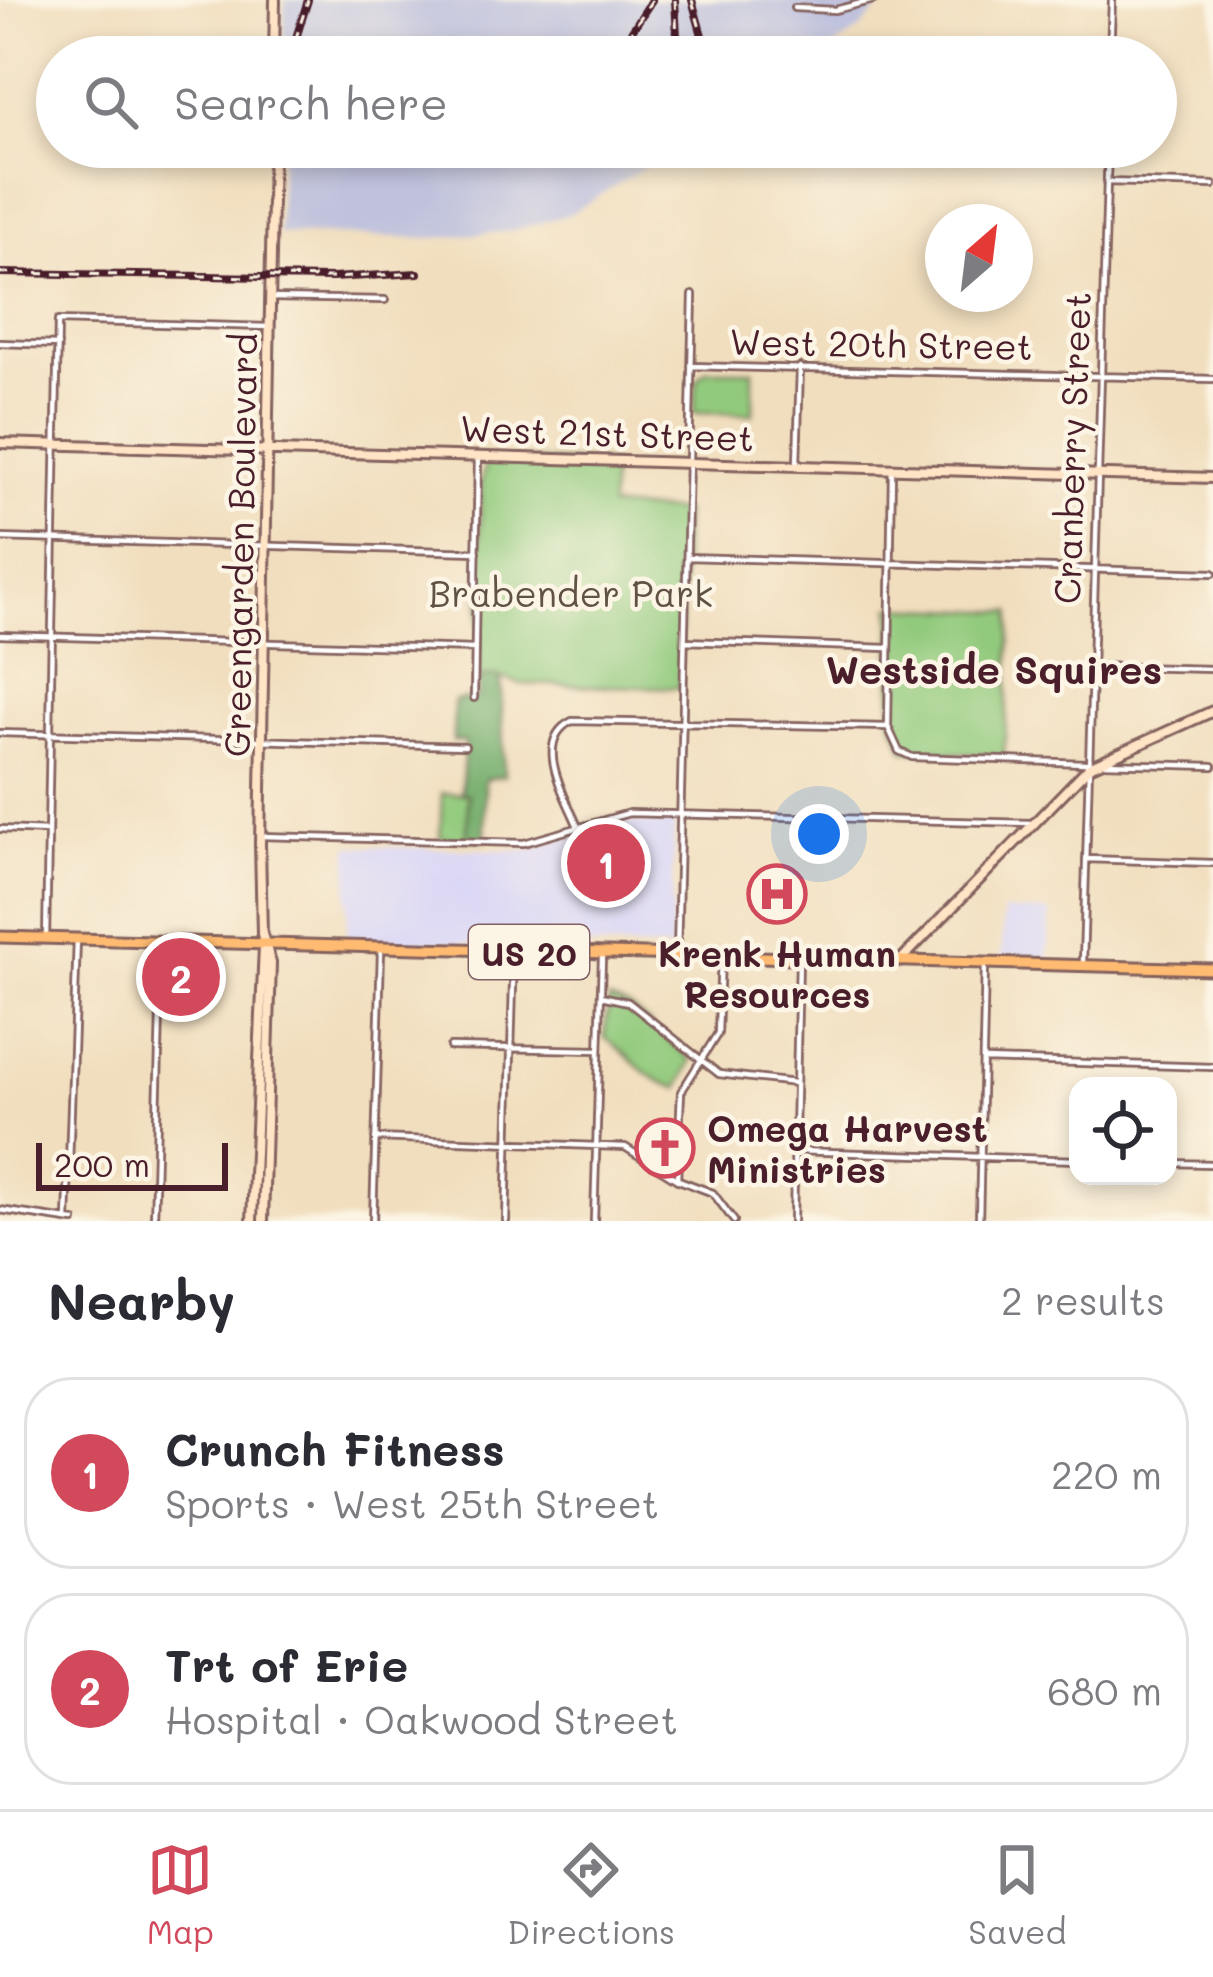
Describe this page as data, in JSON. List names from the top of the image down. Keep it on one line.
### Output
{"streets":{"main road":["US 20"],"street":["West 20th Street","West 21st Street","Cranberry Street","Greengarden Boulevard"]},"crossings":[["West 20th Street","Cranberry Street"],["West 21st Street","Cranberry Street"],["West 21st Street","Greengarden Boulevard"],["Cranberry Street","US 20"],["Greengarden Boulevard","US 20"]],"districts":["Westside Squires"],"parks":["Brabender Park"],"places":{"hospital":["Krenk Human Resources"],"church":["Omega Harvest Ministries"]},"scale_bar":"200 m","north":"top right","page":{"search":"Search here","pins":["1","2"],"scale":"200 m","heading":["Nearby","2 results"],"list":[{"mark":"1","name":"Crunch Fitness","note":"Sports · West 25th Street","value":"220 m"},{"mark":"2","name":"Trt of Erie","note":"Hospital · Oakwood Street","value":"680 m"}],"nav":["Map","Directions","Saved"]}}
